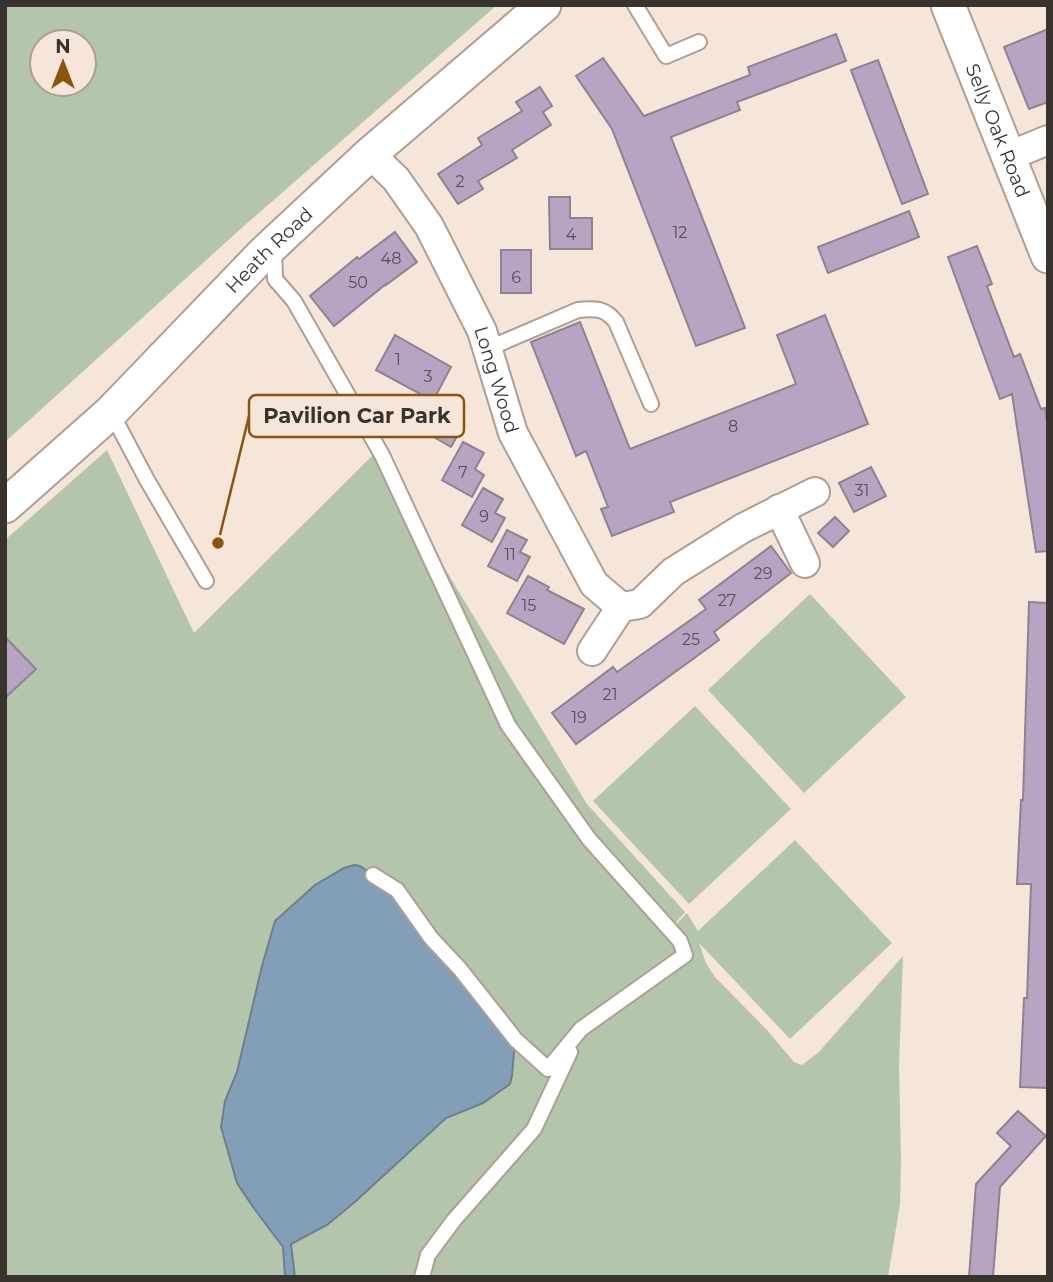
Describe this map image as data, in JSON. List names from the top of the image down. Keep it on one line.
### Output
{"streets":{"street":["Selly Oak Road","Heath Road","Long Wood"]},"crossings":[["Heath Road","Long Wood"]],"places":["Pavilion Car Park"],"house_numbers":["2","12","4","48","6","50","1","3","8","7","31","9","11","29","27","15","25","21","19"],"north":"top"}
